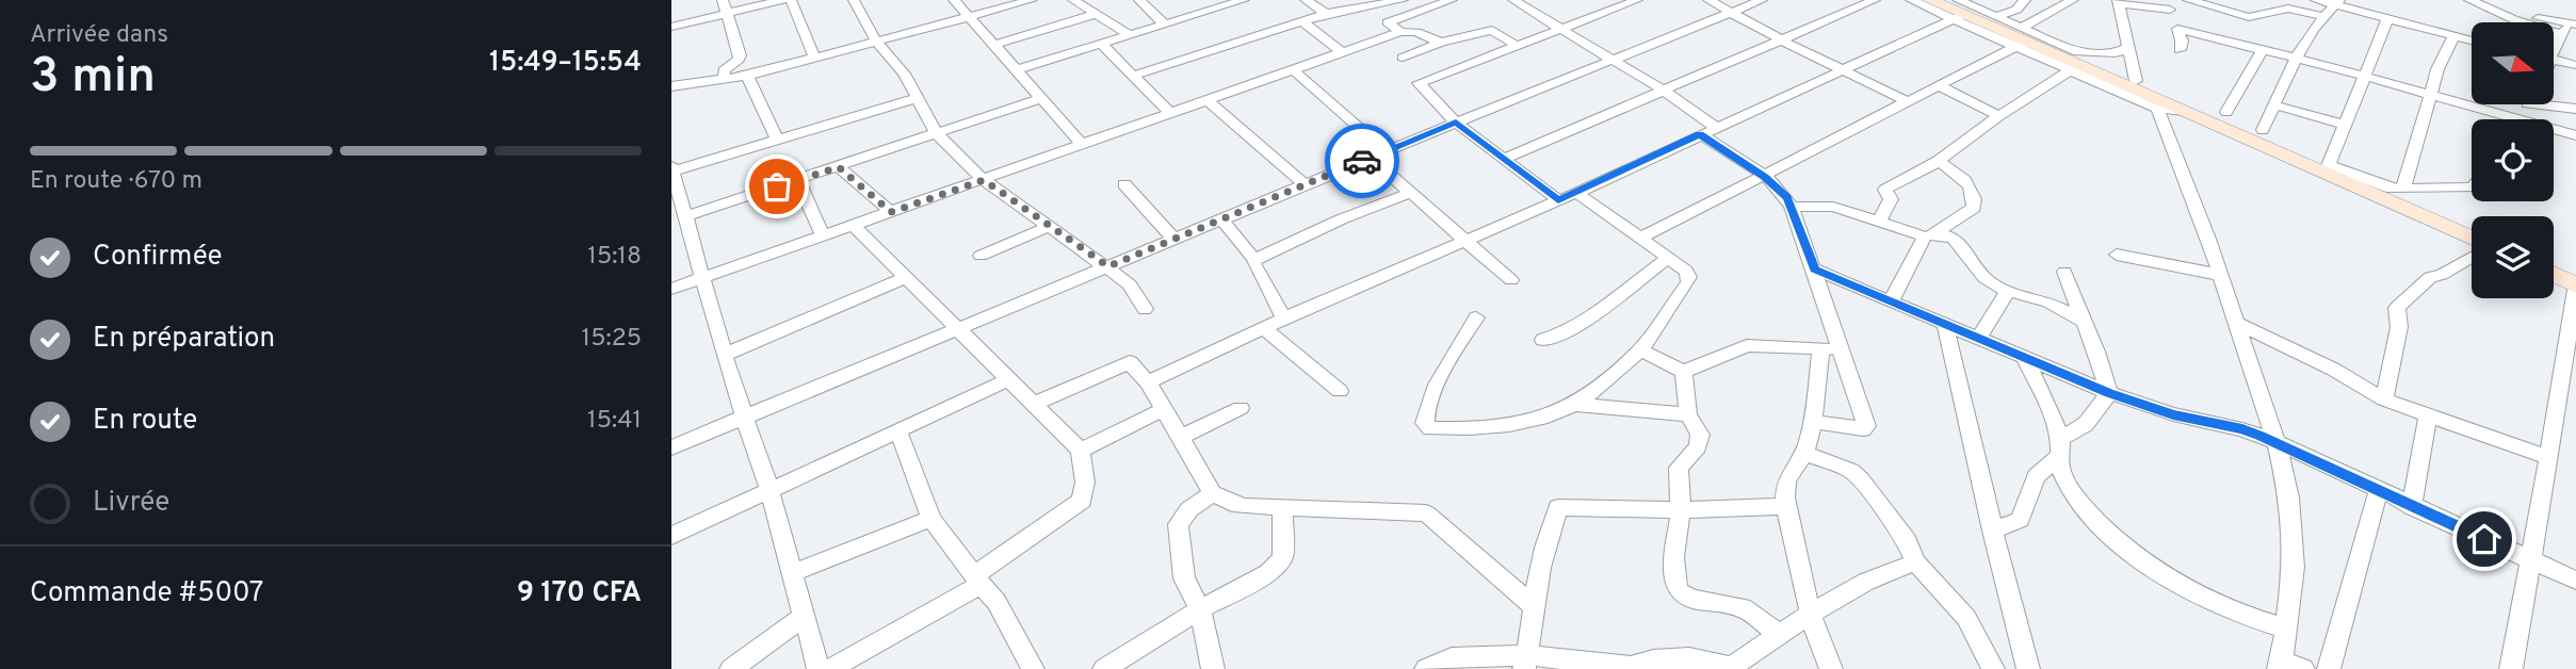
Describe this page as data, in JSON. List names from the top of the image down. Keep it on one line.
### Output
{"north":"right","page":{"heading":["3 min","Arrivée dans","15:49–15:54"],"panel":["Commande #5007","9 170 CFA"],"bar":"En route · 670 m","list":[["Confirmée","15:18"],["En préparation","15:25"],["En route","15:41"],"Livrée"]}}
